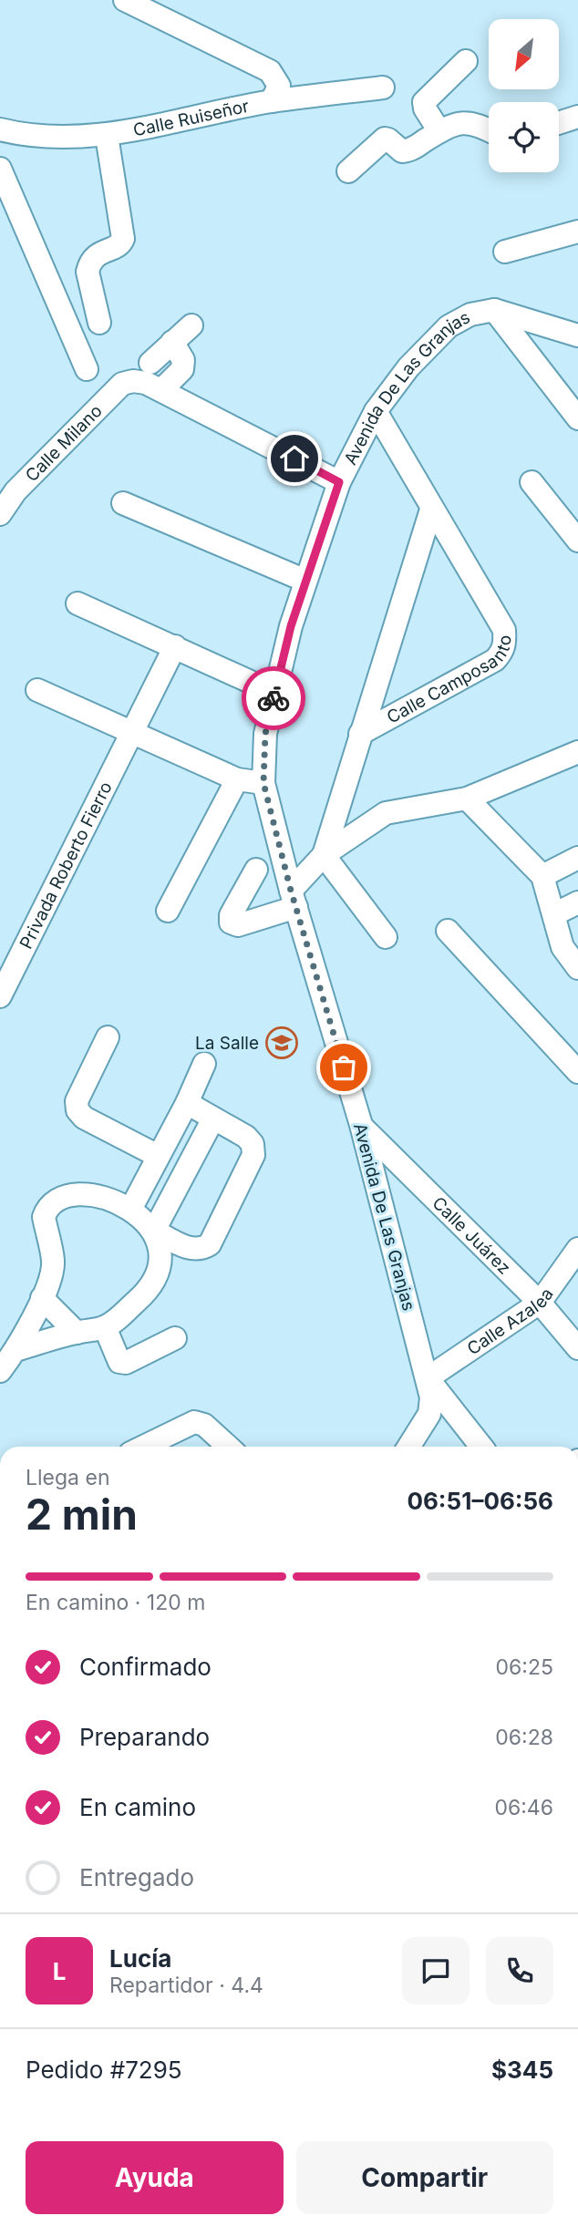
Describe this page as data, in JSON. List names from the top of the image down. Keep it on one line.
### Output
{"streets":{"street":["Calle Ruiseñor","Avenida De Las Granjas","Calle Milano","Calle Camposanto","Privada Roberto Fierro","Calle Juárez","Calle Azalea"]},"crossings":[["Avenida De Las Granjas","Calle Camposanto"],["Avenida De Las Granjas","Calle Juárez"],["Avenida De Las Granjas","Calle Azalea"],["Calle Juárez","Calle Azalea"]],"places":{"school or university":["La Salle"]},"north":"bottom left","page":{"heading":["2 min","Llega en","06:51–06:56"],"panel":["Lucía","Repartidor · 4.4","Pedido #7295","$345"],"bar":"En camino · 120 m","list":[["Confirmado","06:25"],["Preparando","06:28"],["En camino","06:46"],"Entregado"],"round":"L","buttons":["Ayuda","Compartir"]}}
